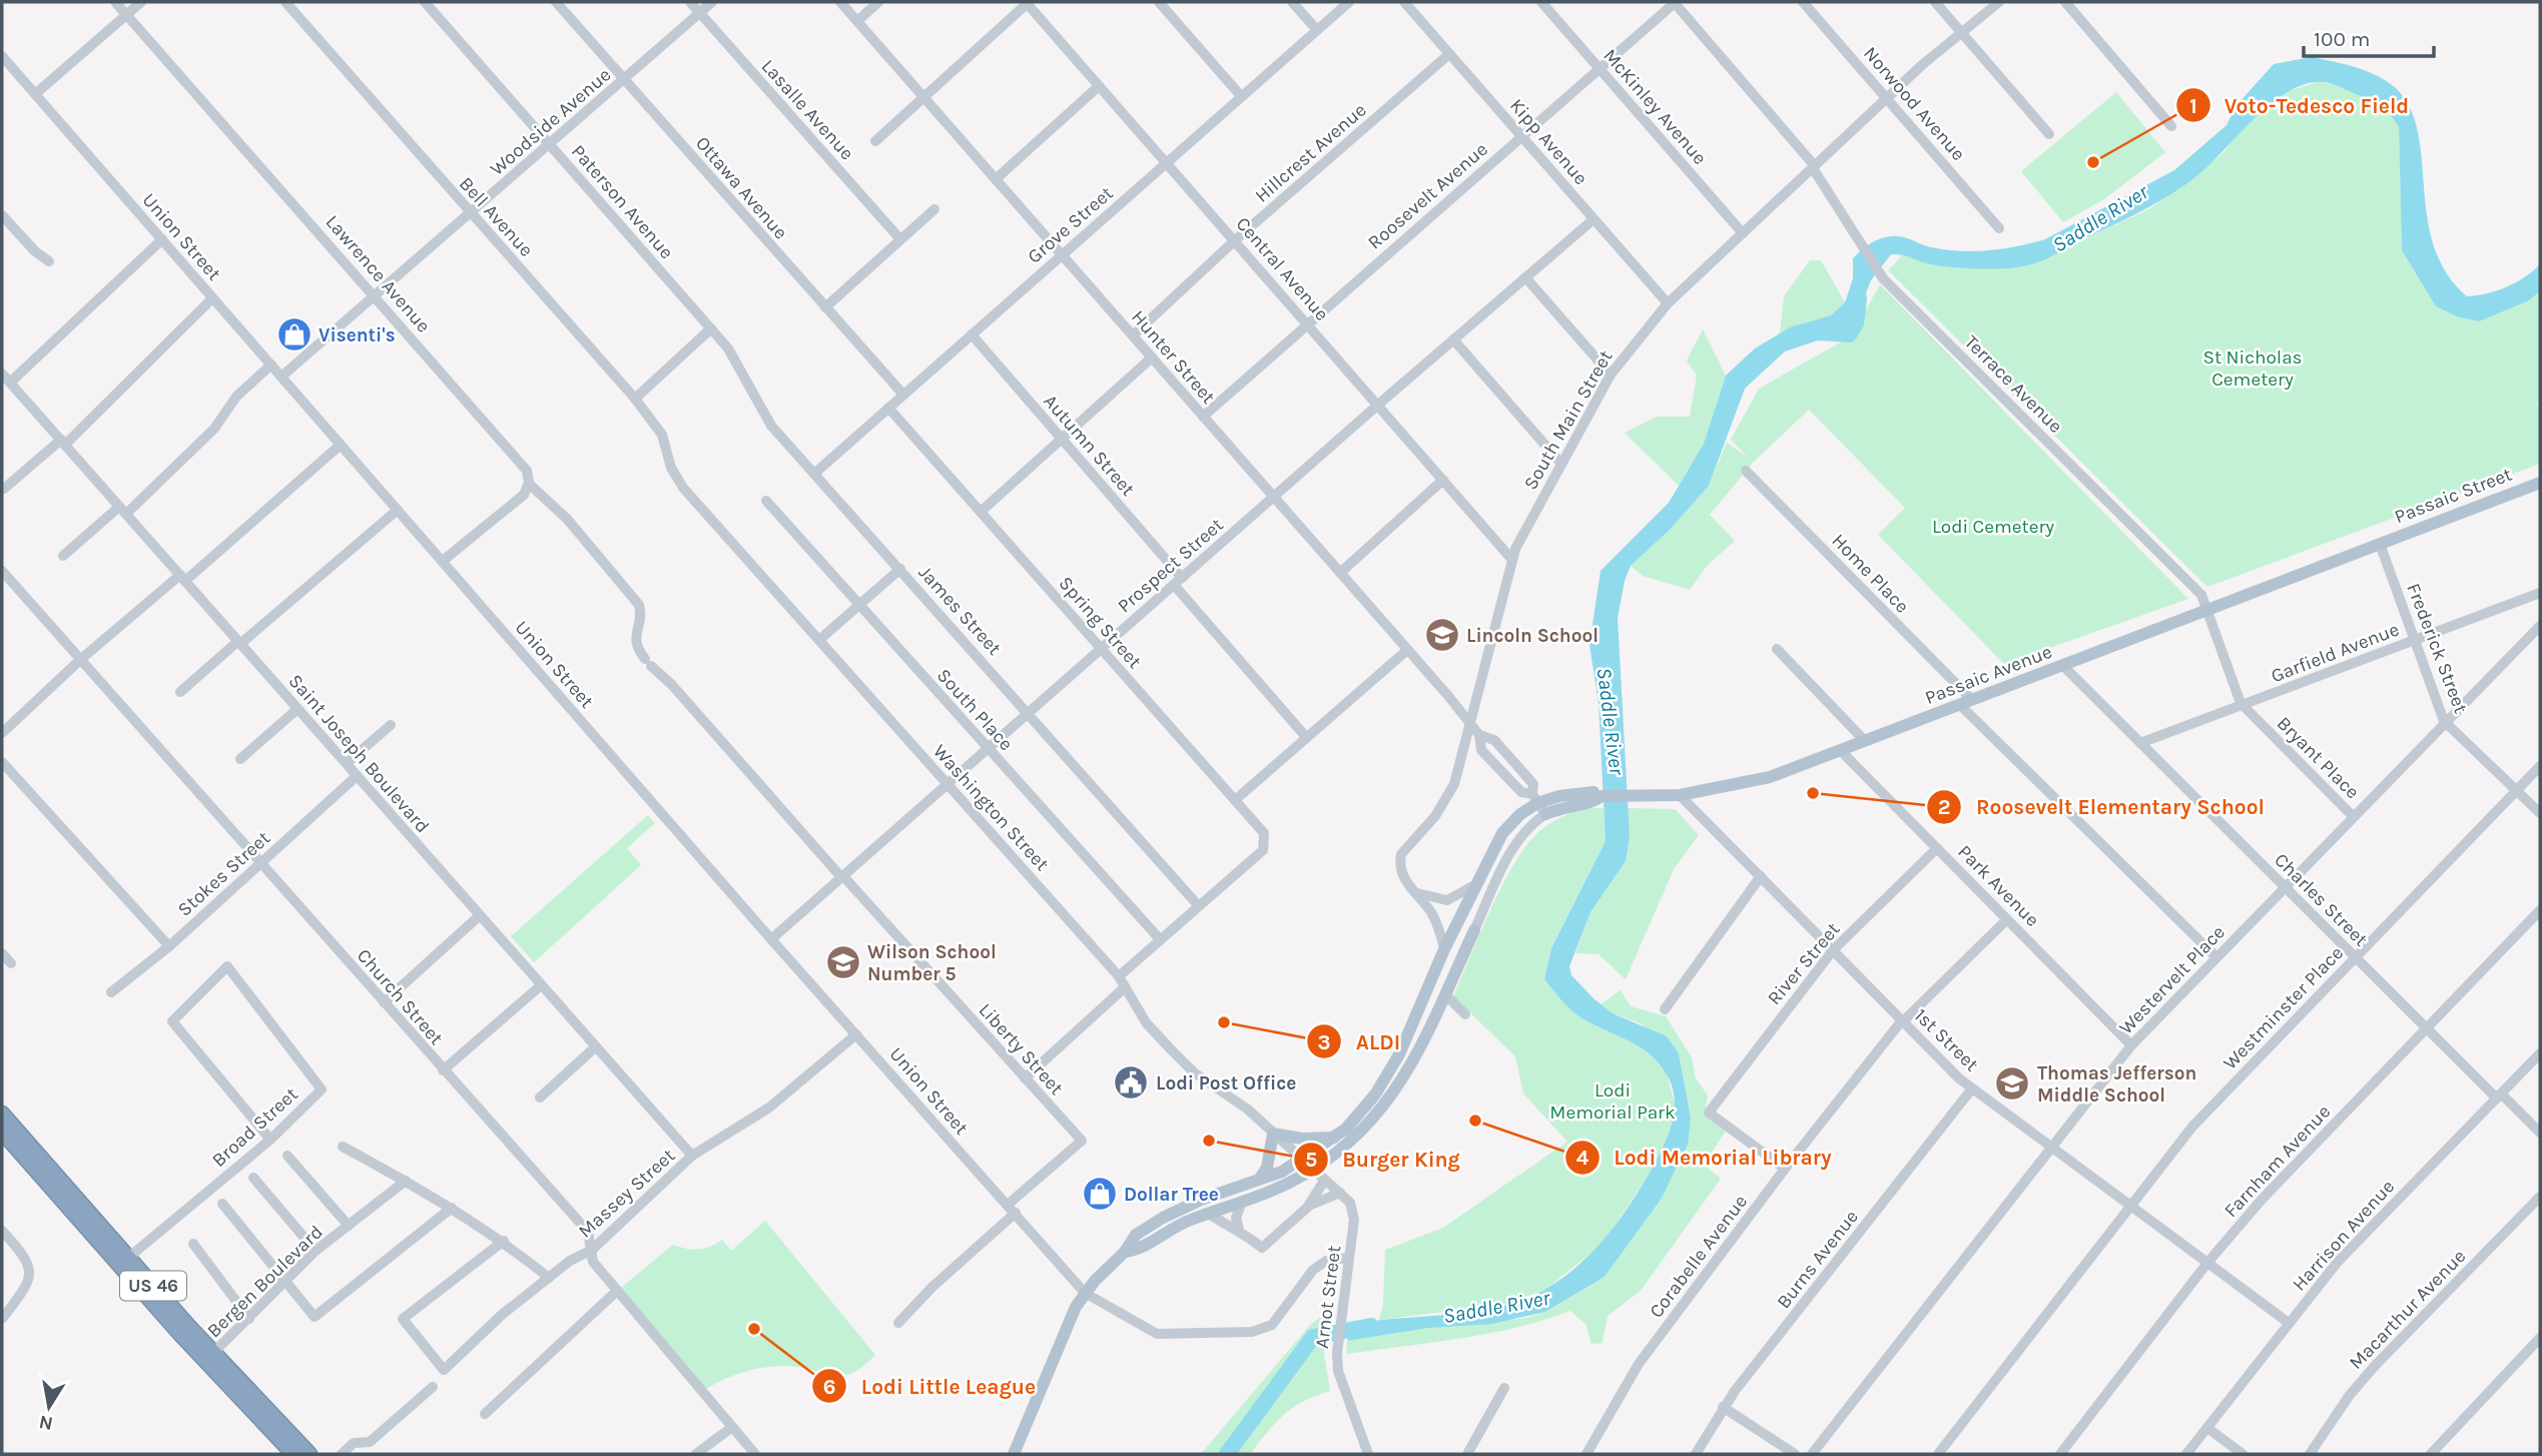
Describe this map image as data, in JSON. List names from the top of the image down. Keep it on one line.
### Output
{"streets":{"highway":["US 46"],"main road":["Passaic Street","Passaic Avenue"],"street":["Norwood Avenue","McKinley Avenue","Lasalle Avenue","Woodside Avenue","Kipp Avenue","Hillcrest Avenue","Ottawa Avenue","Roosevelt Avenue","Paterson Avenue","Bell Avenue","Grove Street","Union Street","Central Avenue","Lawrence Avenue","Hunter Street","Terrace Avenue","South Main Street","Autumn Street","Prospect Street","Home Place","James Street","Spring Street","Frederick Street","Garfield Avenue","South Place","Saint Joseph Boulevard","Bryant Place","Washington Street","Stokes Street","Park Avenue","Charles Street","River Street","Westervelt Place","Church Street","Westminster Place","1st Street","Liberty Street","Broad Street","Farnham Avenue","Massey Street","Harrison Avenue","Corabelle Avenue","Burns Avenue","Bergen Boulevard","Arnot Street","Macarthur Avenue"]},"crossings":[["Norwood Avenue","South Main Street"],["McKinley Avenue","Roosevelt Avenue"],["McKinley Avenue","South Main Street"],["Lasalle Avenue","Woodside Avenue"],["Woodside Avenue","Ottawa Avenue"],["Woodside Avenue","Paterson Avenue"],["Woodside Avenue","Bell Avenue"],["Woodside Avenue","Union Street"],["Woodside Avenue","Lawrence Avenue"],["Kipp Avenue","Hillcrest Avenue"],["Kipp Avenue","Roosevelt Avenue"],["Kipp Avenue","South Main Street"],["Kipp Avenue","Prospect Street"],["Hillcrest Avenue","Central Avenue"],["Hillcrest Avenue","Hunter Street"],["Ottawa Avenue","Grove Street"],["Roosevelt Avenue","Central Avenue"],["Roosevelt Avenue","Hunter Street"],["Roosevelt Avenue","Terrace Avenue"],["Paterson Avenue","James Street"],["Bell Avenue","Washington Street"],["Grove Street","Central Avenue"],["Grove Street","Hunter Street"],["Grove Street","Autumn Street"],["Grove Street","James Street"],["Grove Street","Spring Street"],["Union Street","Prospect Street"],["Union Street","Liberty Street"],["Union Street","Massey Street"],["Union Street","Arnot Street"],["Central Avenue","South Main Street"],["Central Avenue","Prospect Street"],["Lawrence Avenue","Liberty Street"],["Hunter Street","South Main Street"],["Hunter Street","Prospect Street"],["Terrace Avenue","South Main Street"],["Terrace Avenue","Passaic Avenue"],["Terrace Avenue","Bryant Place"],["Autumn Street","Prospect Street"],["Passaic Street","Frederick Street"],["Passaic Street","Passaic Avenue"],["Prospect Street","James Street"],["Prospect Street","Spring Street"],["Prospect Street","South Place"],["Prospect Street","Washington Street"],["Prospect Street","Liberty Street"],["Home Place","Passaic Avenue"],["Home Place","Westervelt Place"],["James Street","Spring Street"],["Frederick Street","Garfield Avenue"],["Frederick Street","Passaic Avenue"],["Frederick Street","Westervelt Place"],["Frederick Street","Westminster Place"],["Garfield Avenue","Bryant Place"],["Garfield Avenue","Charles Street"],["Passaic Avenue","Bryant Place"],["Passaic Avenue","Park Avenue"],["Passaic Avenue","Charles Street"],["Passaic Avenue","1st Street"],["Saint Joseph Boulevard","Stokes Street"],["Saint Joseph Boulevard","Massey Street"],["Bryant Place","Westervelt Place"],["Washington Street","Arnot Street"],["Stokes Street","Church Street"],["Park Avenue","River Street"],["Park Avenue","Westervelt Place"],["Park Avenue","Corabelle Avenue"],["Charles Street","Westervelt Place"],["Charles Street","Westminster Place"],["Charles Street","Farnham Avenue"],["Charles Street","Harrison Avenue"],["River Street","1st Street"],["River Street","Corabelle Avenue"],["Westervelt Place","1st Street"],["Church Street","Massey Street"],["Westminster Place","1st Street"],["1st Street","Farnham Avenue"],["1st Street","Harrison Avenue"],["1st Street","Corabelle Avenue"],["1st Street","Burns Avenue"],["Broad Street","US 46"],["Bergen Boulevard","US 46"]],"water":["Saddle River"],"parks":["St Nicholas Cemetery","Lodi Cemetery","Lodi Memorial Park"],"places":{"other":["Voto-Tedesco Field","Roosevelt Elementary School","ALDI","Lodi Memorial Library","Burger King","Lodi Little League"],"shop":["Visenti's","Dollar Tree"],"school or university":["Lincoln School","Wilson School Number 5","Thomas Jefferson Middle School"],"public building":["Lodi Post Office"]},"scale_bar":"100 m","north":"bottom"}
